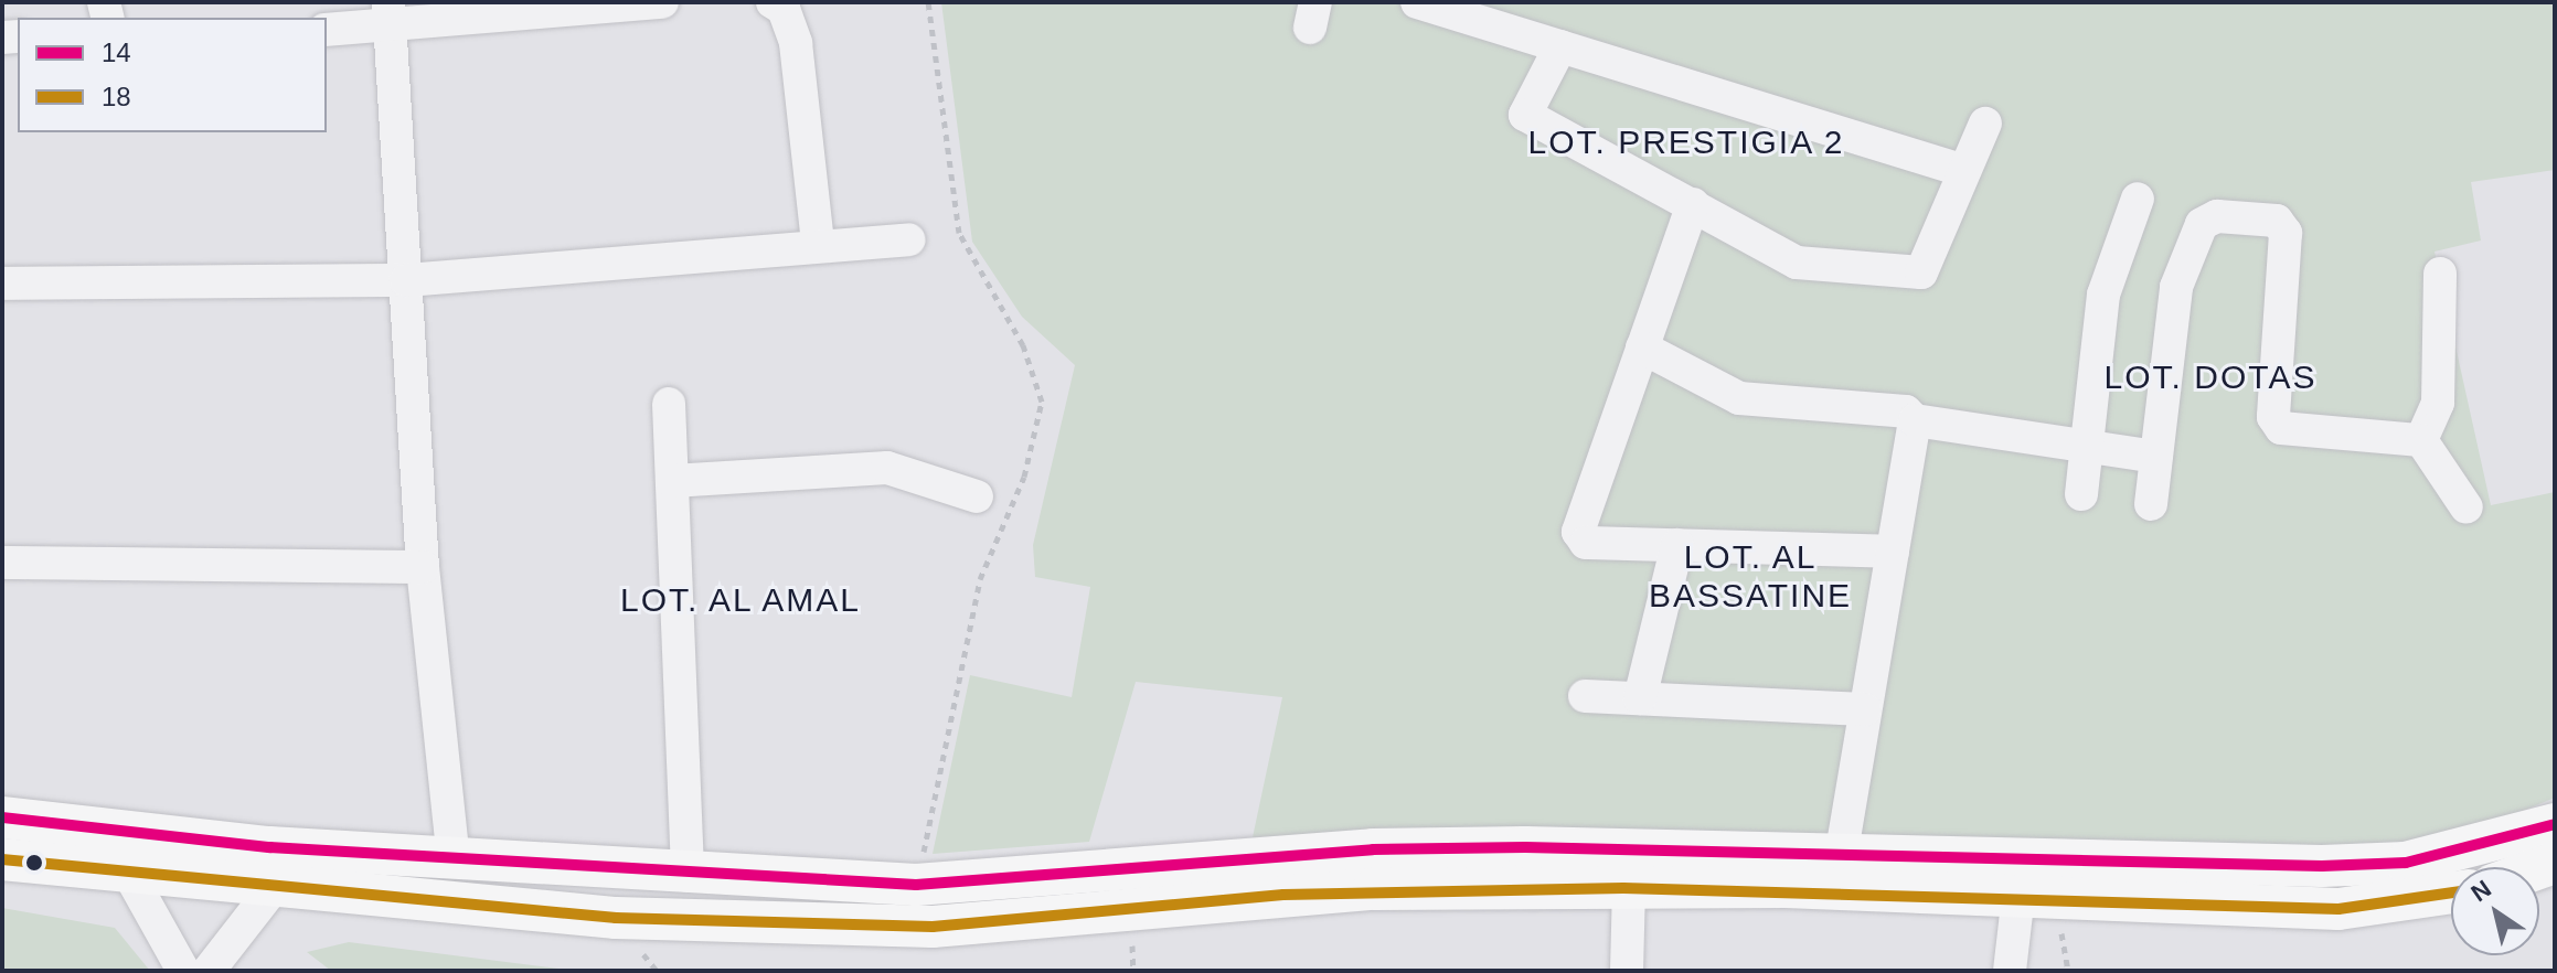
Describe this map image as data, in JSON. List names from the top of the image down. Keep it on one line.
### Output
{"districts":["LOT. PRESTIGIA 2","LOT. DOTAS","LOT. AL BASSATINE","LOT. AL AMAL"],"lines":["transit line 14","transit line 18"],"legend":["14","18"],"north":"top left"}
